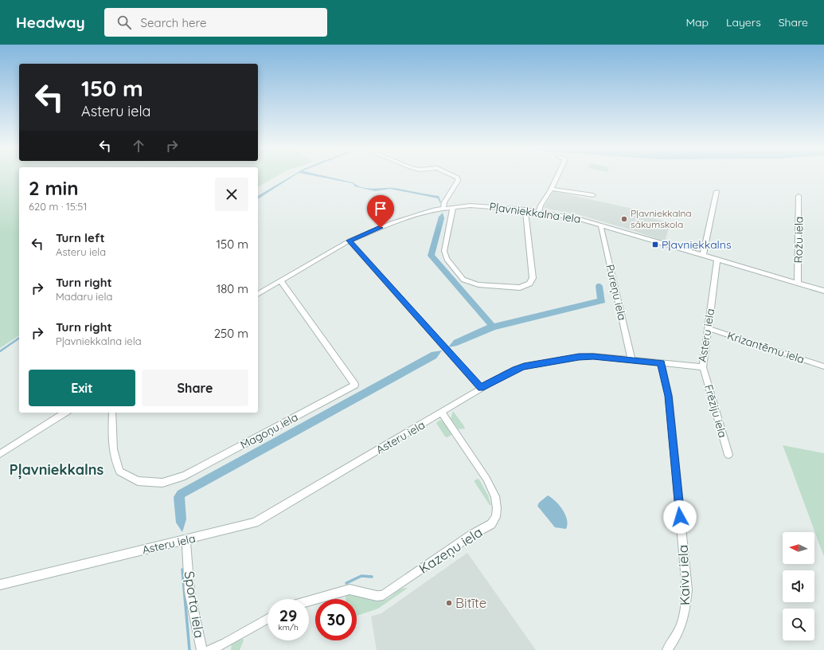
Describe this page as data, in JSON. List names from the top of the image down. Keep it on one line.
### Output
{"streets":{"street":["Pļavniekkalna iela","Rožu iela","Pureņu iela","Asteru iela","Krizantēmu iela","Frēziju iela","Magoņu iela","Kazeņu iela","Kaivu iela","Sporta iela"]},"crossings":[["Pļavniekkalna iela","Rožu iela"],["Pļavniekkalna iela","Pureņu iela"],["Pļavniekkalna iela","Asteru iela"],["Pļavniekkalna iela","Magoņu iela"],["Pureņu iela","Asteru iela"],["Asteru iela","Krizantēmu iela"],["Asteru iela","Frēziju iela"],["Asteru iela","Kazeņu iela"],["Asteru iela","Kaivu iela"],["Asteru iela","Sporta iela"]],"districts":["Pļavniekkalns"],"places":{"other":["Pļavniekkalna sākumskola","Bitīte"],"transit":["Pļavniekkalns"]},"north":"left","page":{"header":"Headway","search":"Search here","nav":["Map","Layers","Share"],"turn":["150 m","Asteru iela"],"heading":["2 min","620 m · 15:51"],"list":[{"name":"Turn left","note":"Asteru iela","value":"150 m"},{"name":"Turn right","note":"Madaru iela","value":"180 m"},{"name":"Turn right","note":"Pļavniekkalna iela","value":"250 m"}],"buttons":["Exit","Share"],"speed":"29 km/h","limit":"30"}}
